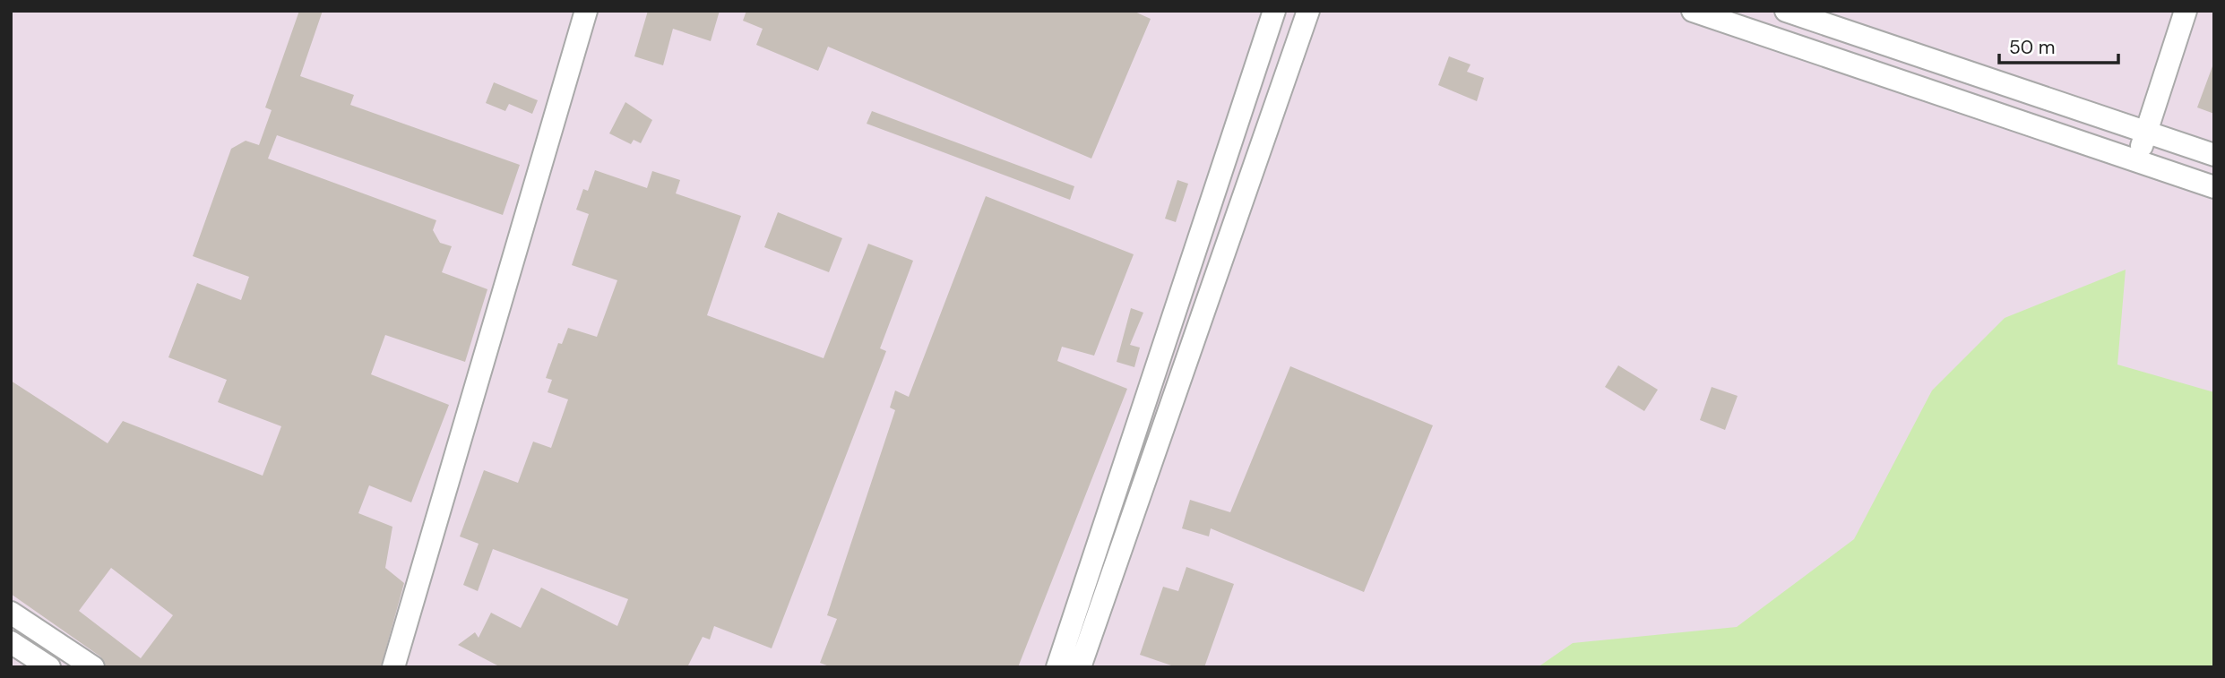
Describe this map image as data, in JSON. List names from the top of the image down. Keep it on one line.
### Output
{"scale_bar":"50 m"}
